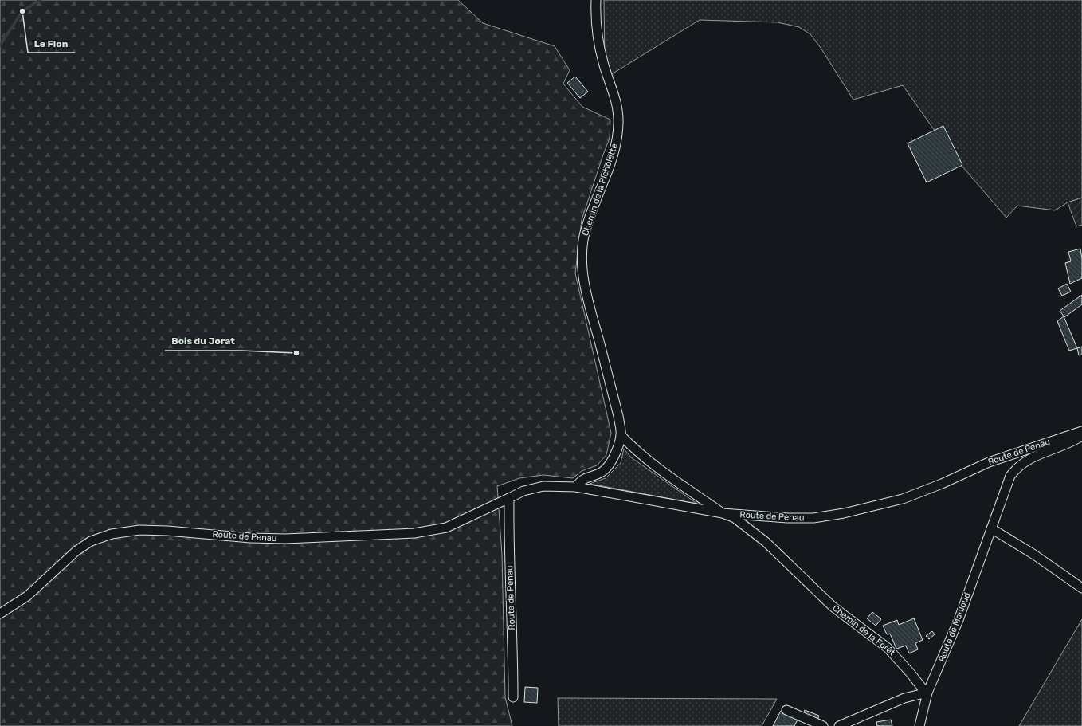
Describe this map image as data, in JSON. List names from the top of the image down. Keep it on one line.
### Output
{"streets":{"street":["Chemin de la Picholette","Route de Penau","Route de Manloud","Chemin de la Forêt"]},"crossings":[["Route de Penau","Chemin de la Forêt"],["Route de Manloud","Chemin de la Forêt"]],"places":["Le Flon","Bois du Jorat"]}
